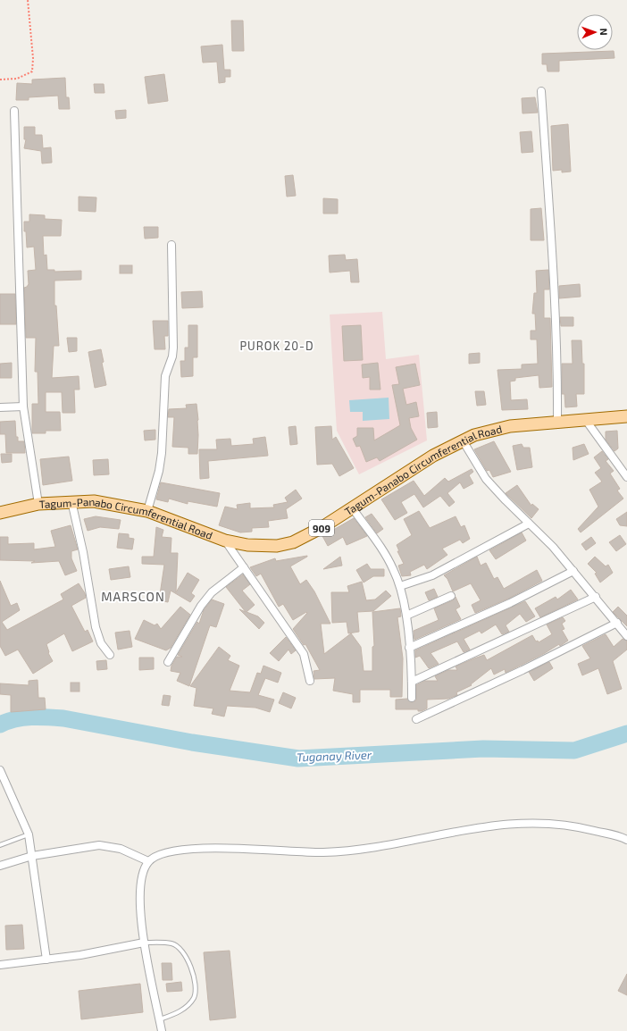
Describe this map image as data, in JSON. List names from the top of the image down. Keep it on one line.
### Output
{"streets":{"main road":["Tagum-Panabo Circumferential Road","909"]},"districts":["PUROK 20-D","MARSCON"],"water":["Tuganay River"],"north":"right"}
